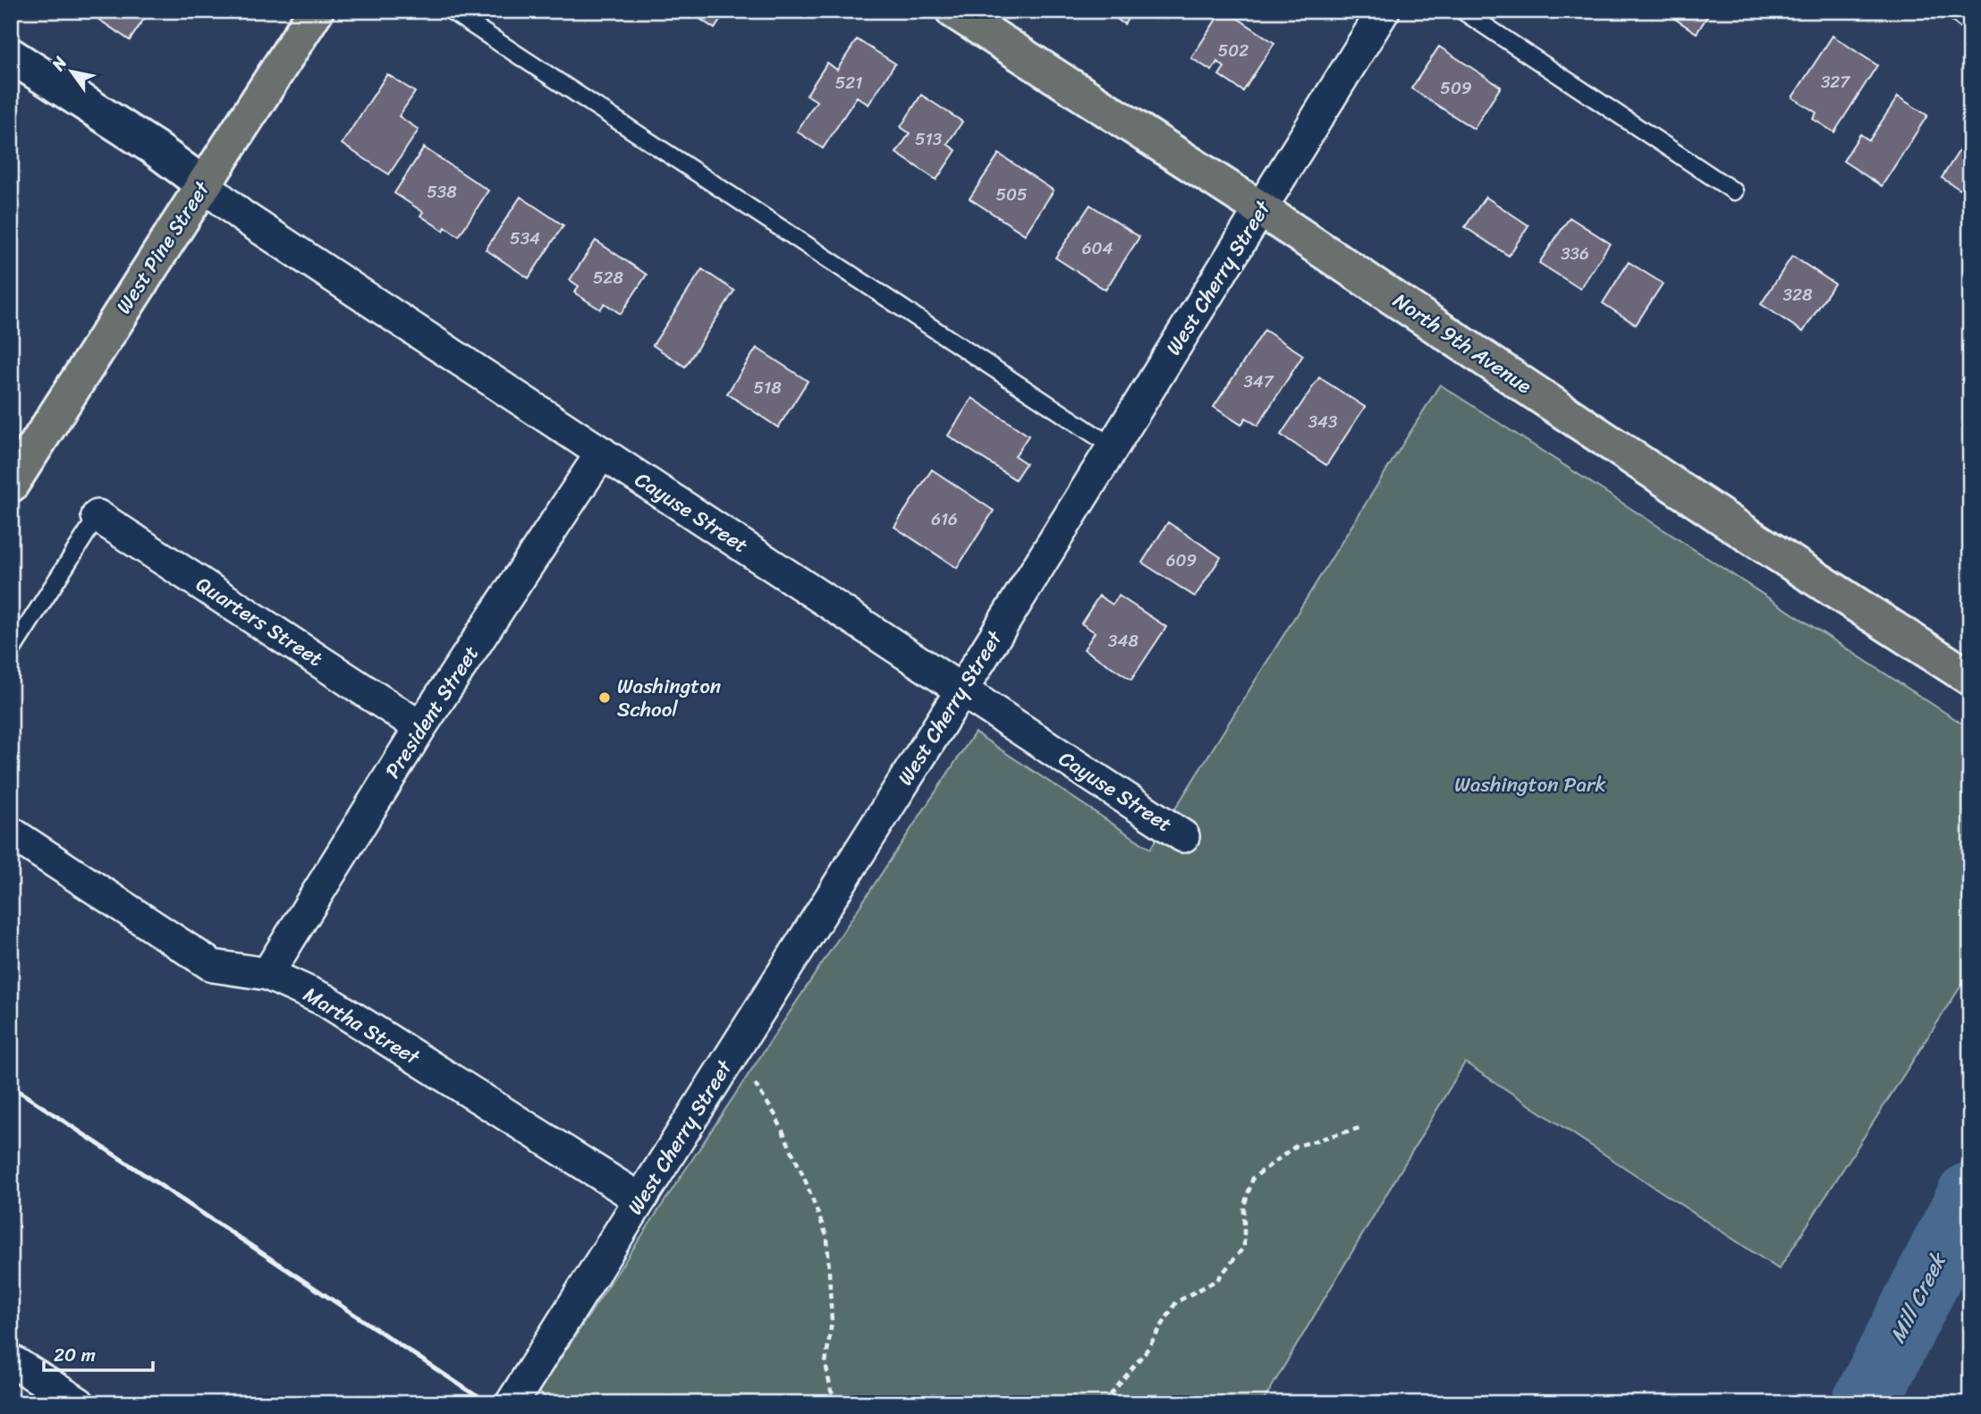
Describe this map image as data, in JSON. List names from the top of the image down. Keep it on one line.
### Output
{"streets":{"main road":["West Pine Street","North 9th Avenue"],"street":["West Cherry Street","Cayuse Street","Quarters Street","President Street","Martha Street"]},"crossings":[["West Pine Street","Cayuse Street"],["West Cherry Street","North 9th Avenue"],["West Cherry Street","Cayuse Street"],["West Cherry Street","Martha Street"],["Cayuse Street","President Street"],["Quarters Street","President Street"],["President Street","Martha Street"]],"water":["Mill Creek"],"parks":["Washington Park"],"places":["Washington School"],"house_numbers":["502","327","521","509","513","538","505","534","604","336","528","328","347","518","343","616","609","348"],"scale_bar":"20 m","north":"top left"}
